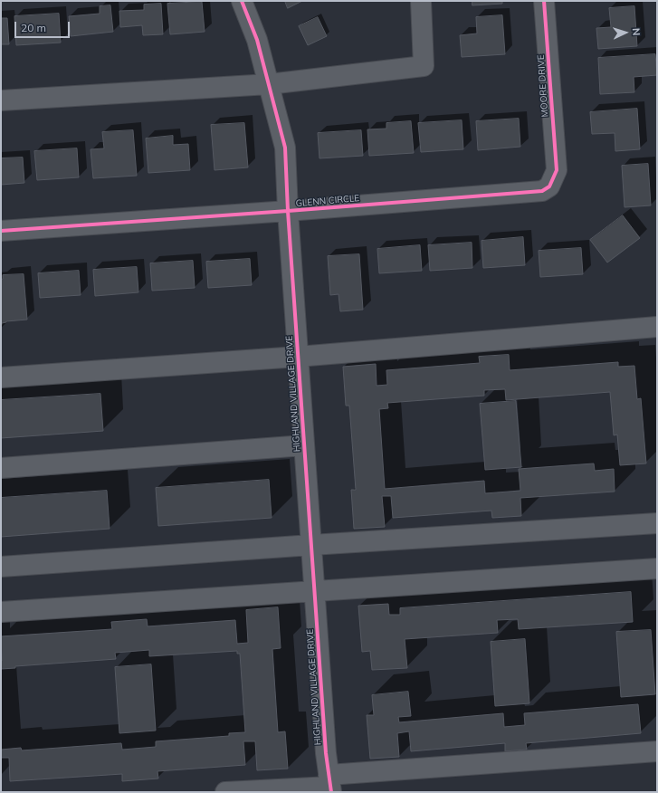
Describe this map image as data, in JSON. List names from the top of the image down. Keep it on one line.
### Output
{"streets":{"street":["MOORE DRIVE","GLENN CIRCLE","HIGHLAND VILLAGE DRIVE"]},"crossings":[["MOORE DRIVE","GLENN CIRCLE"],["GLENN CIRCLE","HIGHLAND VILLAGE DRIVE"]],"scale_bar":"20 m","north":"right"}
